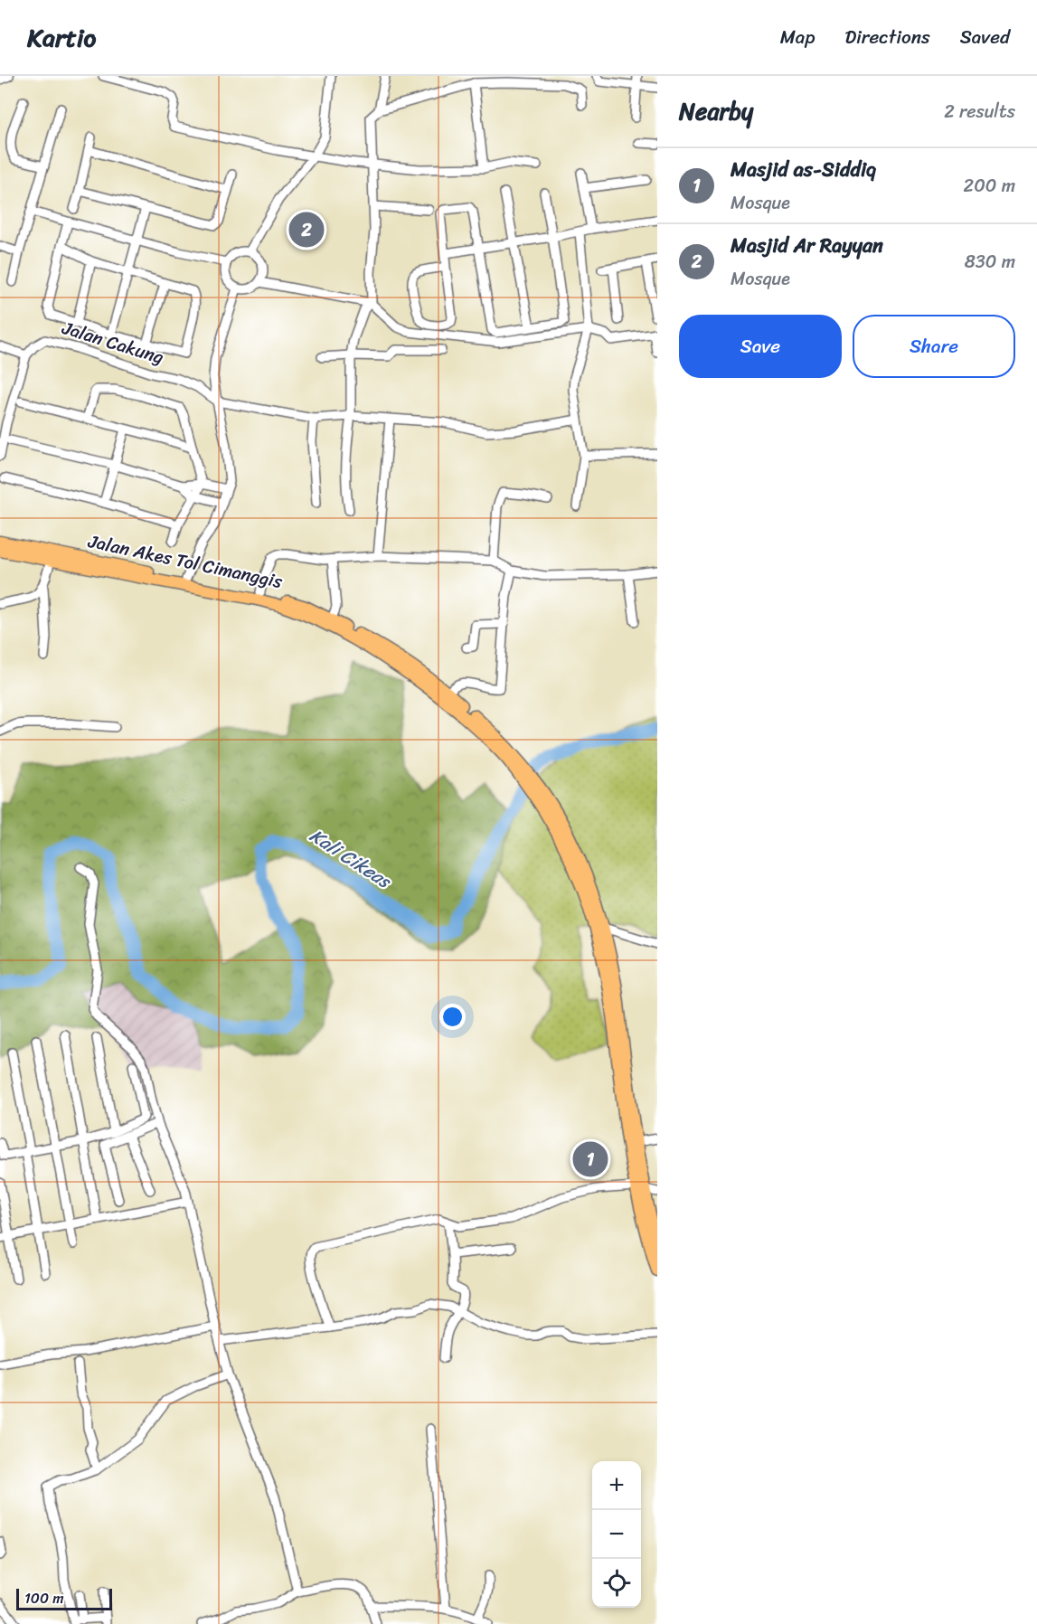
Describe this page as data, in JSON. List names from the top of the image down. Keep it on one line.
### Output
{"streets":{"main road":["Jalan Akes Tol Cimanggis"],"street":["Jalan Cakung"]},"water":["Kali Cikeas"],"scale_bar":"100 m","page":{"header":"Kartio","nav":["Map","Directions","Saved"],"heading":["Nearby","2 results"],"list":[{"mark":"1","name":"Masjid as-Siddiq","note":"Mosque","value":"200 m"},{"mark":"2","name":"Masjid Ar Rayyan","note":"Mosque","value":"830 m"}],"pins":["2","1"],"buttons":["Save","Share"],"map_buttons":["+","−"],"scale":"100 m"}}
